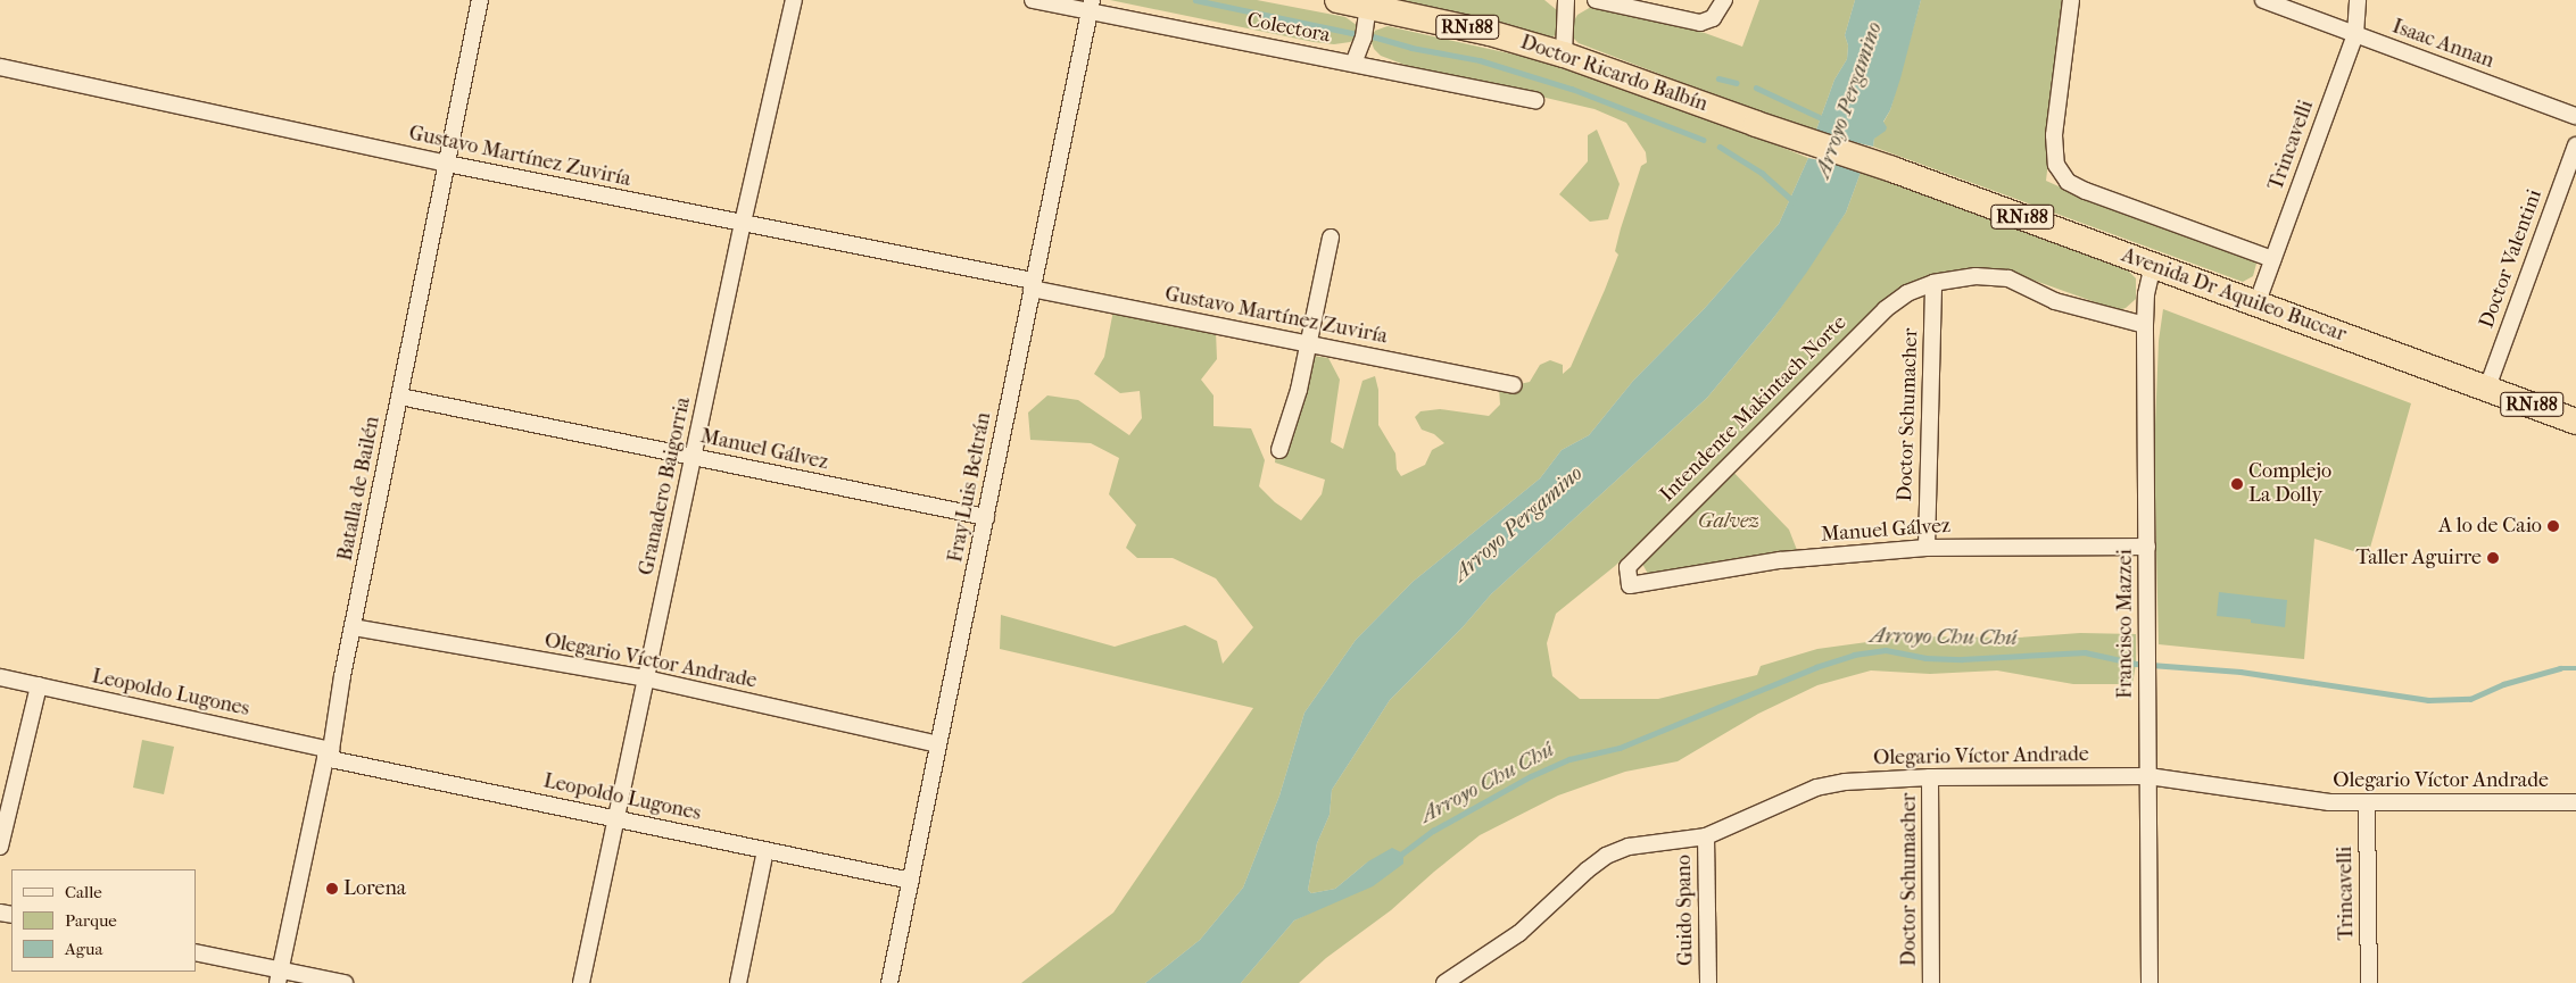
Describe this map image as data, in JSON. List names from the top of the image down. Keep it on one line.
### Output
{"streets":{"highway":["RN188","Doctor Ricardo Balbín","Avenida Dr Aquileo Buccar"],"street":["Colectora","Isaac Annan","Trincavelli","Gustavo Martínez Zuviría","Doctor Valentini","Intendente Makintach Norte","Doctor Schumacher","Manuel Gálvez","Granadero Baigorria","Fray Luis Beltrán","Batalla de Bailén","Francisco Mazzei","Olegario Víctor Andrade","Leopoldo Lugones","Guido Spano"]},"crossings":[["Colectora","Fray Luis Beltrán"],["Isaac Annan","Trincavelli"],["Doctor Ricardo Balbín","Avenida Dr Aquileo Buccar"],["Trincavelli","Avenida Dr Aquileo Buccar"],["Trincavelli","Olegario Víctor Andrade"],["Gustavo Martínez Zuviría","Granadero Baigorria"],["Gustavo Martínez Zuviría","Fray Luis Beltrán"],["Gustavo Martínez Zuviría","Batalla de Bailén"],["Doctor Valentini","Avenida Dr Aquileo Buccar"],["Avenida Dr Aquileo Buccar","Francisco Mazzei"],["Intendente Makintach Norte","Doctor Schumacher"],["Intendente Makintach Norte","Manuel Gálvez"],["Intendente Makintach Norte","Francisco Mazzei"],["Doctor Schumacher","Manuel Gálvez"],["Doctor Schumacher","Olegario Víctor Andrade"],["Manuel Gálvez","Granadero Baigorria"],["Manuel Gálvez","Fray Luis Beltrán"],["Manuel Gálvez","Batalla de Bailén"],["Manuel Gálvez","Francisco Mazzei"],["Granadero Baigorria","Olegario Víctor Andrade"],["Granadero Baigorria","Leopoldo Lugones"],["Fray Luis Beltrán","Olegario Víctor Andrade"],["Fray Luis Beltrán","Leopoldo Lugones"],["Batalla de Bailén","Olegario Víctor Andrade"],["Batalla de Bailén","Leopoldo Lugones"],["Francisco Mazzei","Olegario Víctor Andrade"],["Olegario Víctor Andrade","Guido Spano"]],"water":["Arroyo Pergamino","Arroyo Chu Chú"],"parks":["Galvez"],"places":["Complejo La Dolly","A lo de Caio","Taller Aguirre","Lorena"],"legend":["Calle","Parque","Agua"]}
